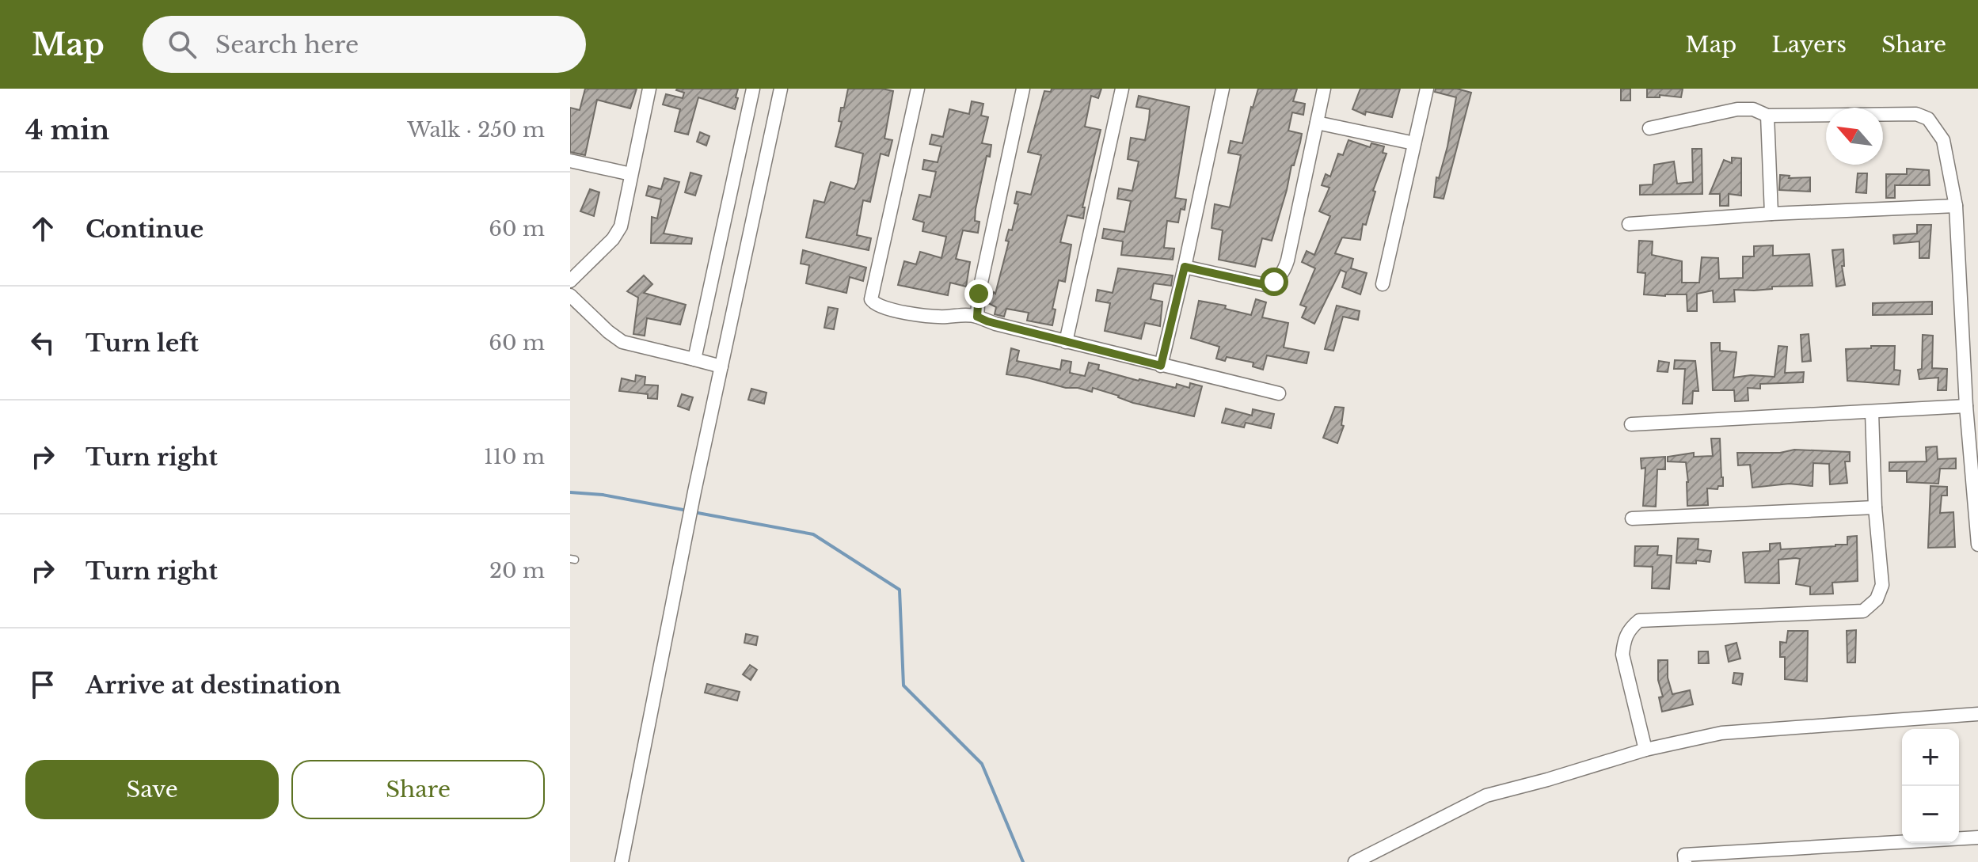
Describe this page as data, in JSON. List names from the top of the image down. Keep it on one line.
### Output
{"north":"top left","page":{"header":"Map","search":"Search here","nav":["Map","Layers","Share"],"heading":["4 min","Walk · 250 m"],"list":[["Continue","60 m"],["Turn left","60 m"],["Turn right","110 m"],["Turn right","20 m"],"Arrive at destination"],"map_buttons":["+","−"],"buttons":["Save","Share"]}}
